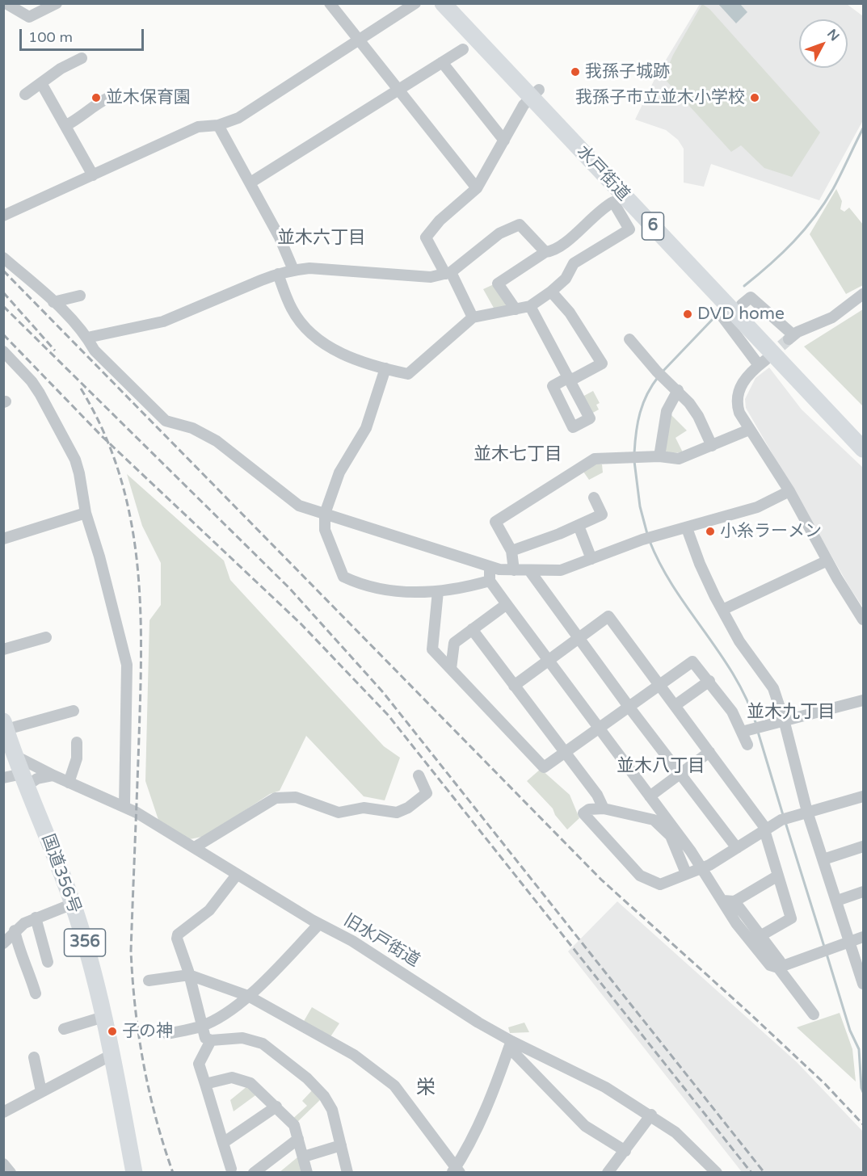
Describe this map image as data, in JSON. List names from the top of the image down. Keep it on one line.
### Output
{"streets":{"highway":["水戸街道","6","国道356号","356"],"street":["旧水戸街道"]},"crossings":[["国道356号","旧水戸街道"]],"districts":["並木六丁目","並木七丁目","並木九丁目","並木八丁目","栄"],"places":["我孫子城跡","並木保育園","我孫子市立並木小学校","DVD home","小糸ラーメン","子の神"],"scale_bar":"100 m","north":"top right"}
